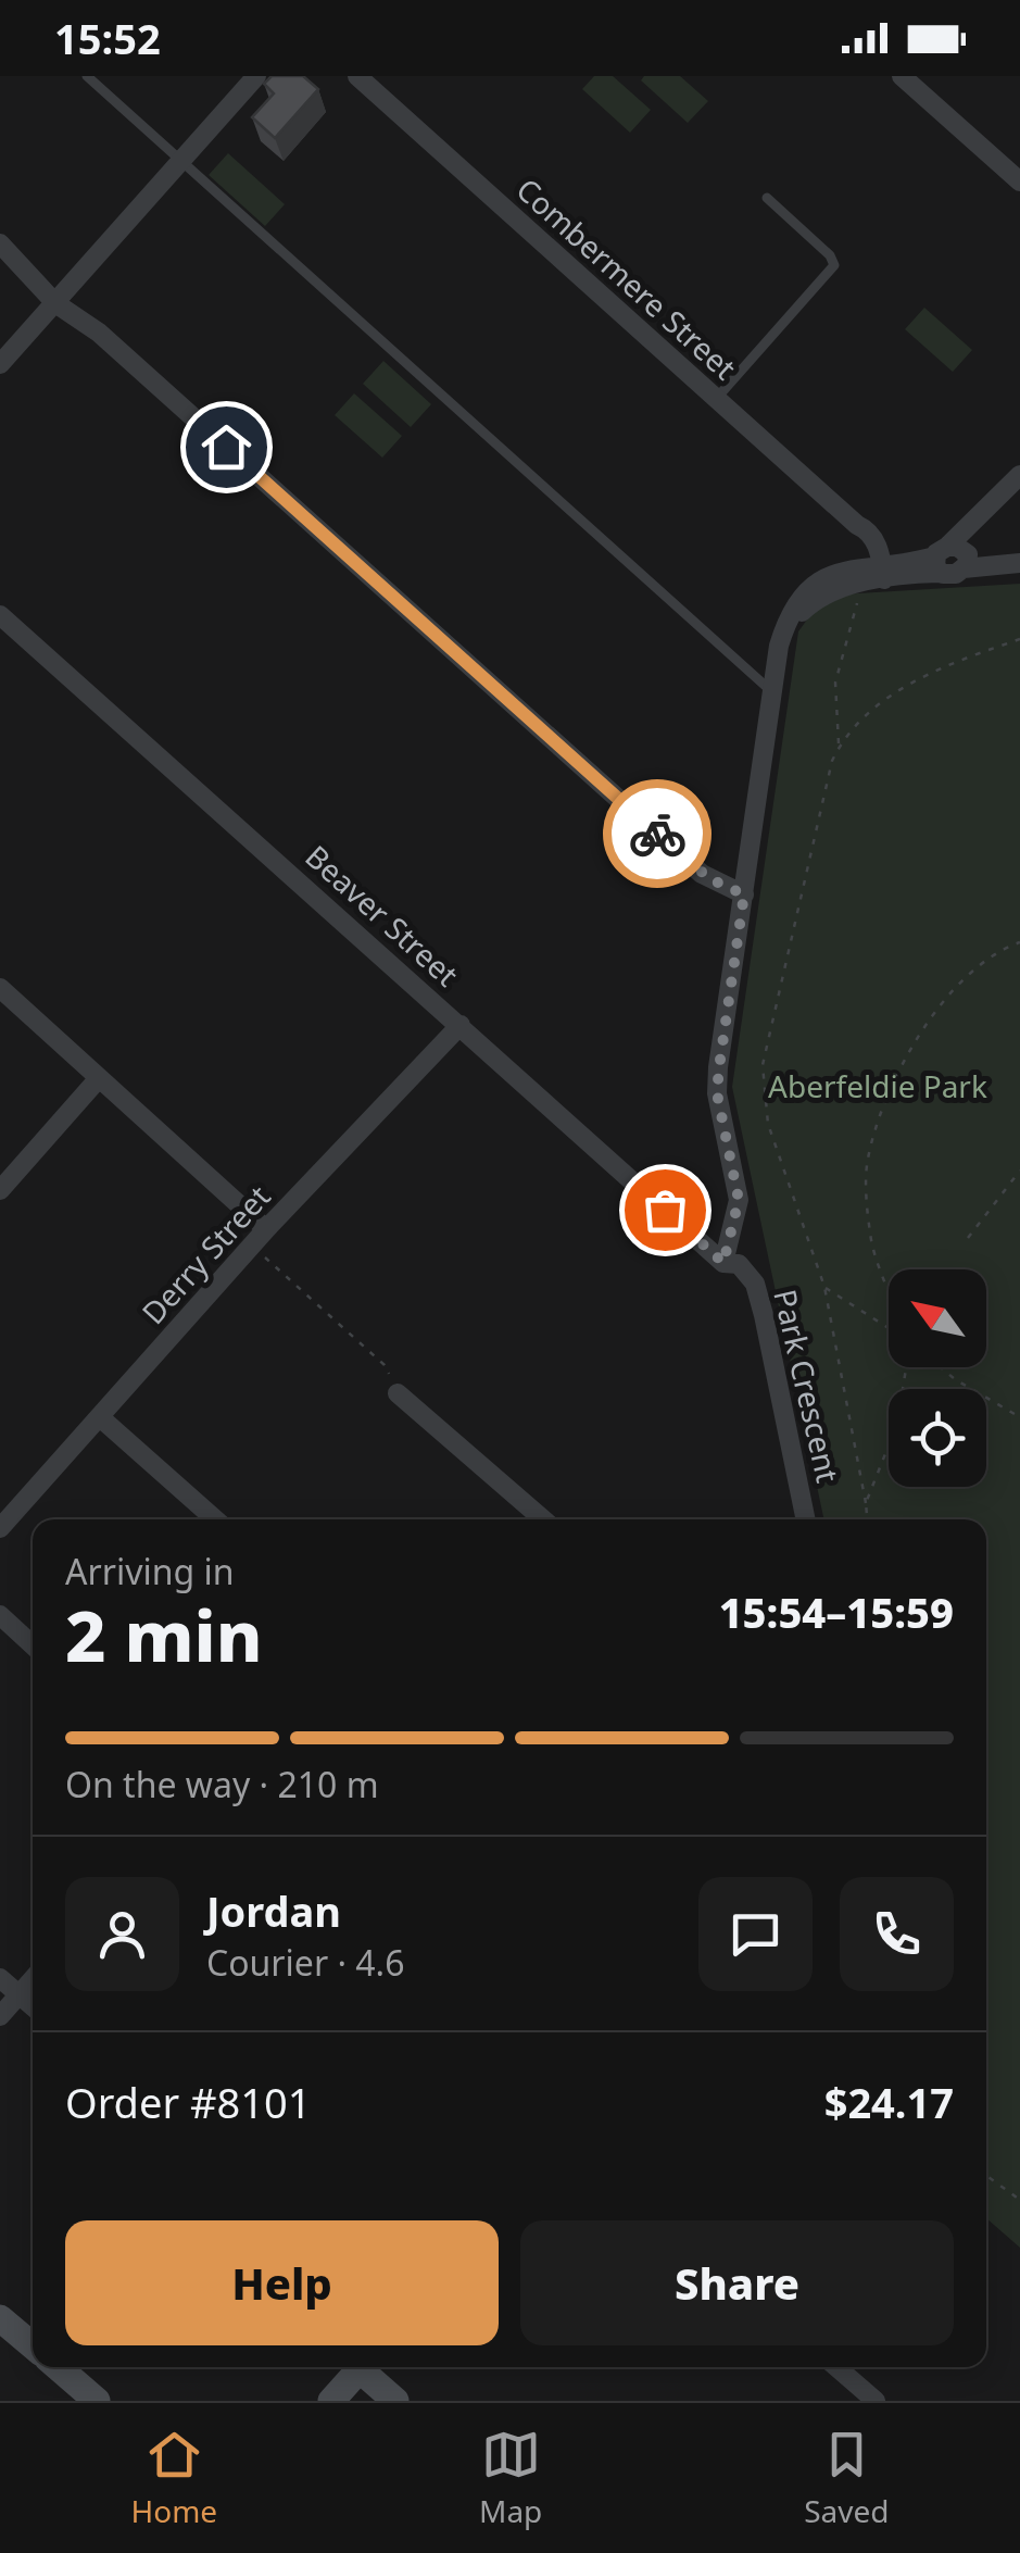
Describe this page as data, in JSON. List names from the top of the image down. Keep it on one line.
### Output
{"streets":{"street":["Combermere Street","Beaver Street","Derry Street","Park Crescent"]},"crossings":[["Beaver Street","Derry Street"],["Beaver Street","Park Crescent"]],"parks":["Aberfeldie Park"],"north":"top left","page":{"status":"15:52","heading":["2 min","Arriving in","15:54–15:59"],"panel":["Jordan","Courier · 4.6","Order #8101","$24.17"],"bar":"On the way · 210 m","buttons":["Help","Share"],"tabs":["Home","Map","Saved"]}}
